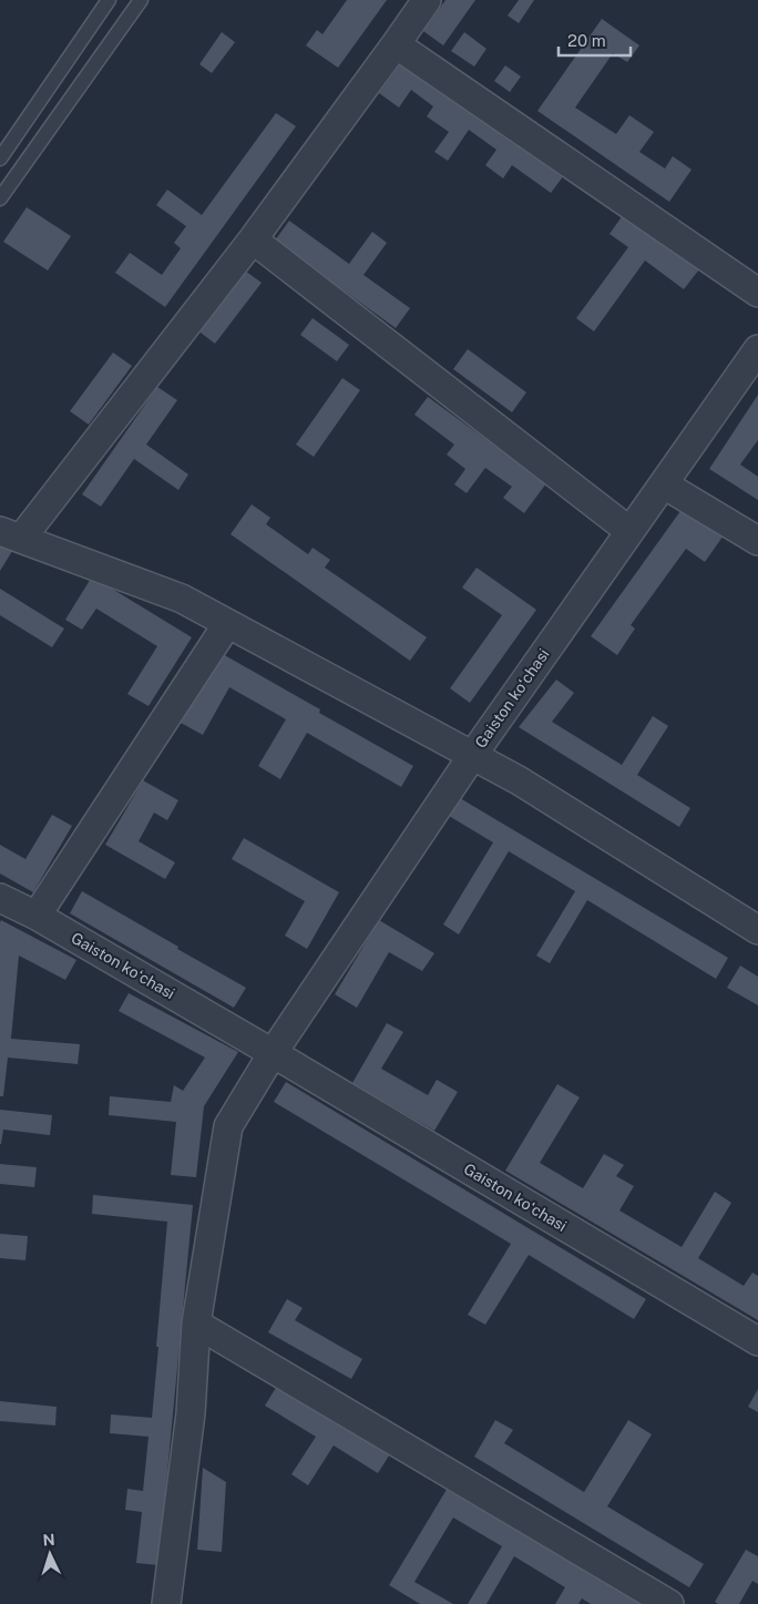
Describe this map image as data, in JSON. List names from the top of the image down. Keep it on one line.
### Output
{"streets":{"street":["Gaiston koʻchasi"]},"scale_bar":"20 m","north":"top"}
